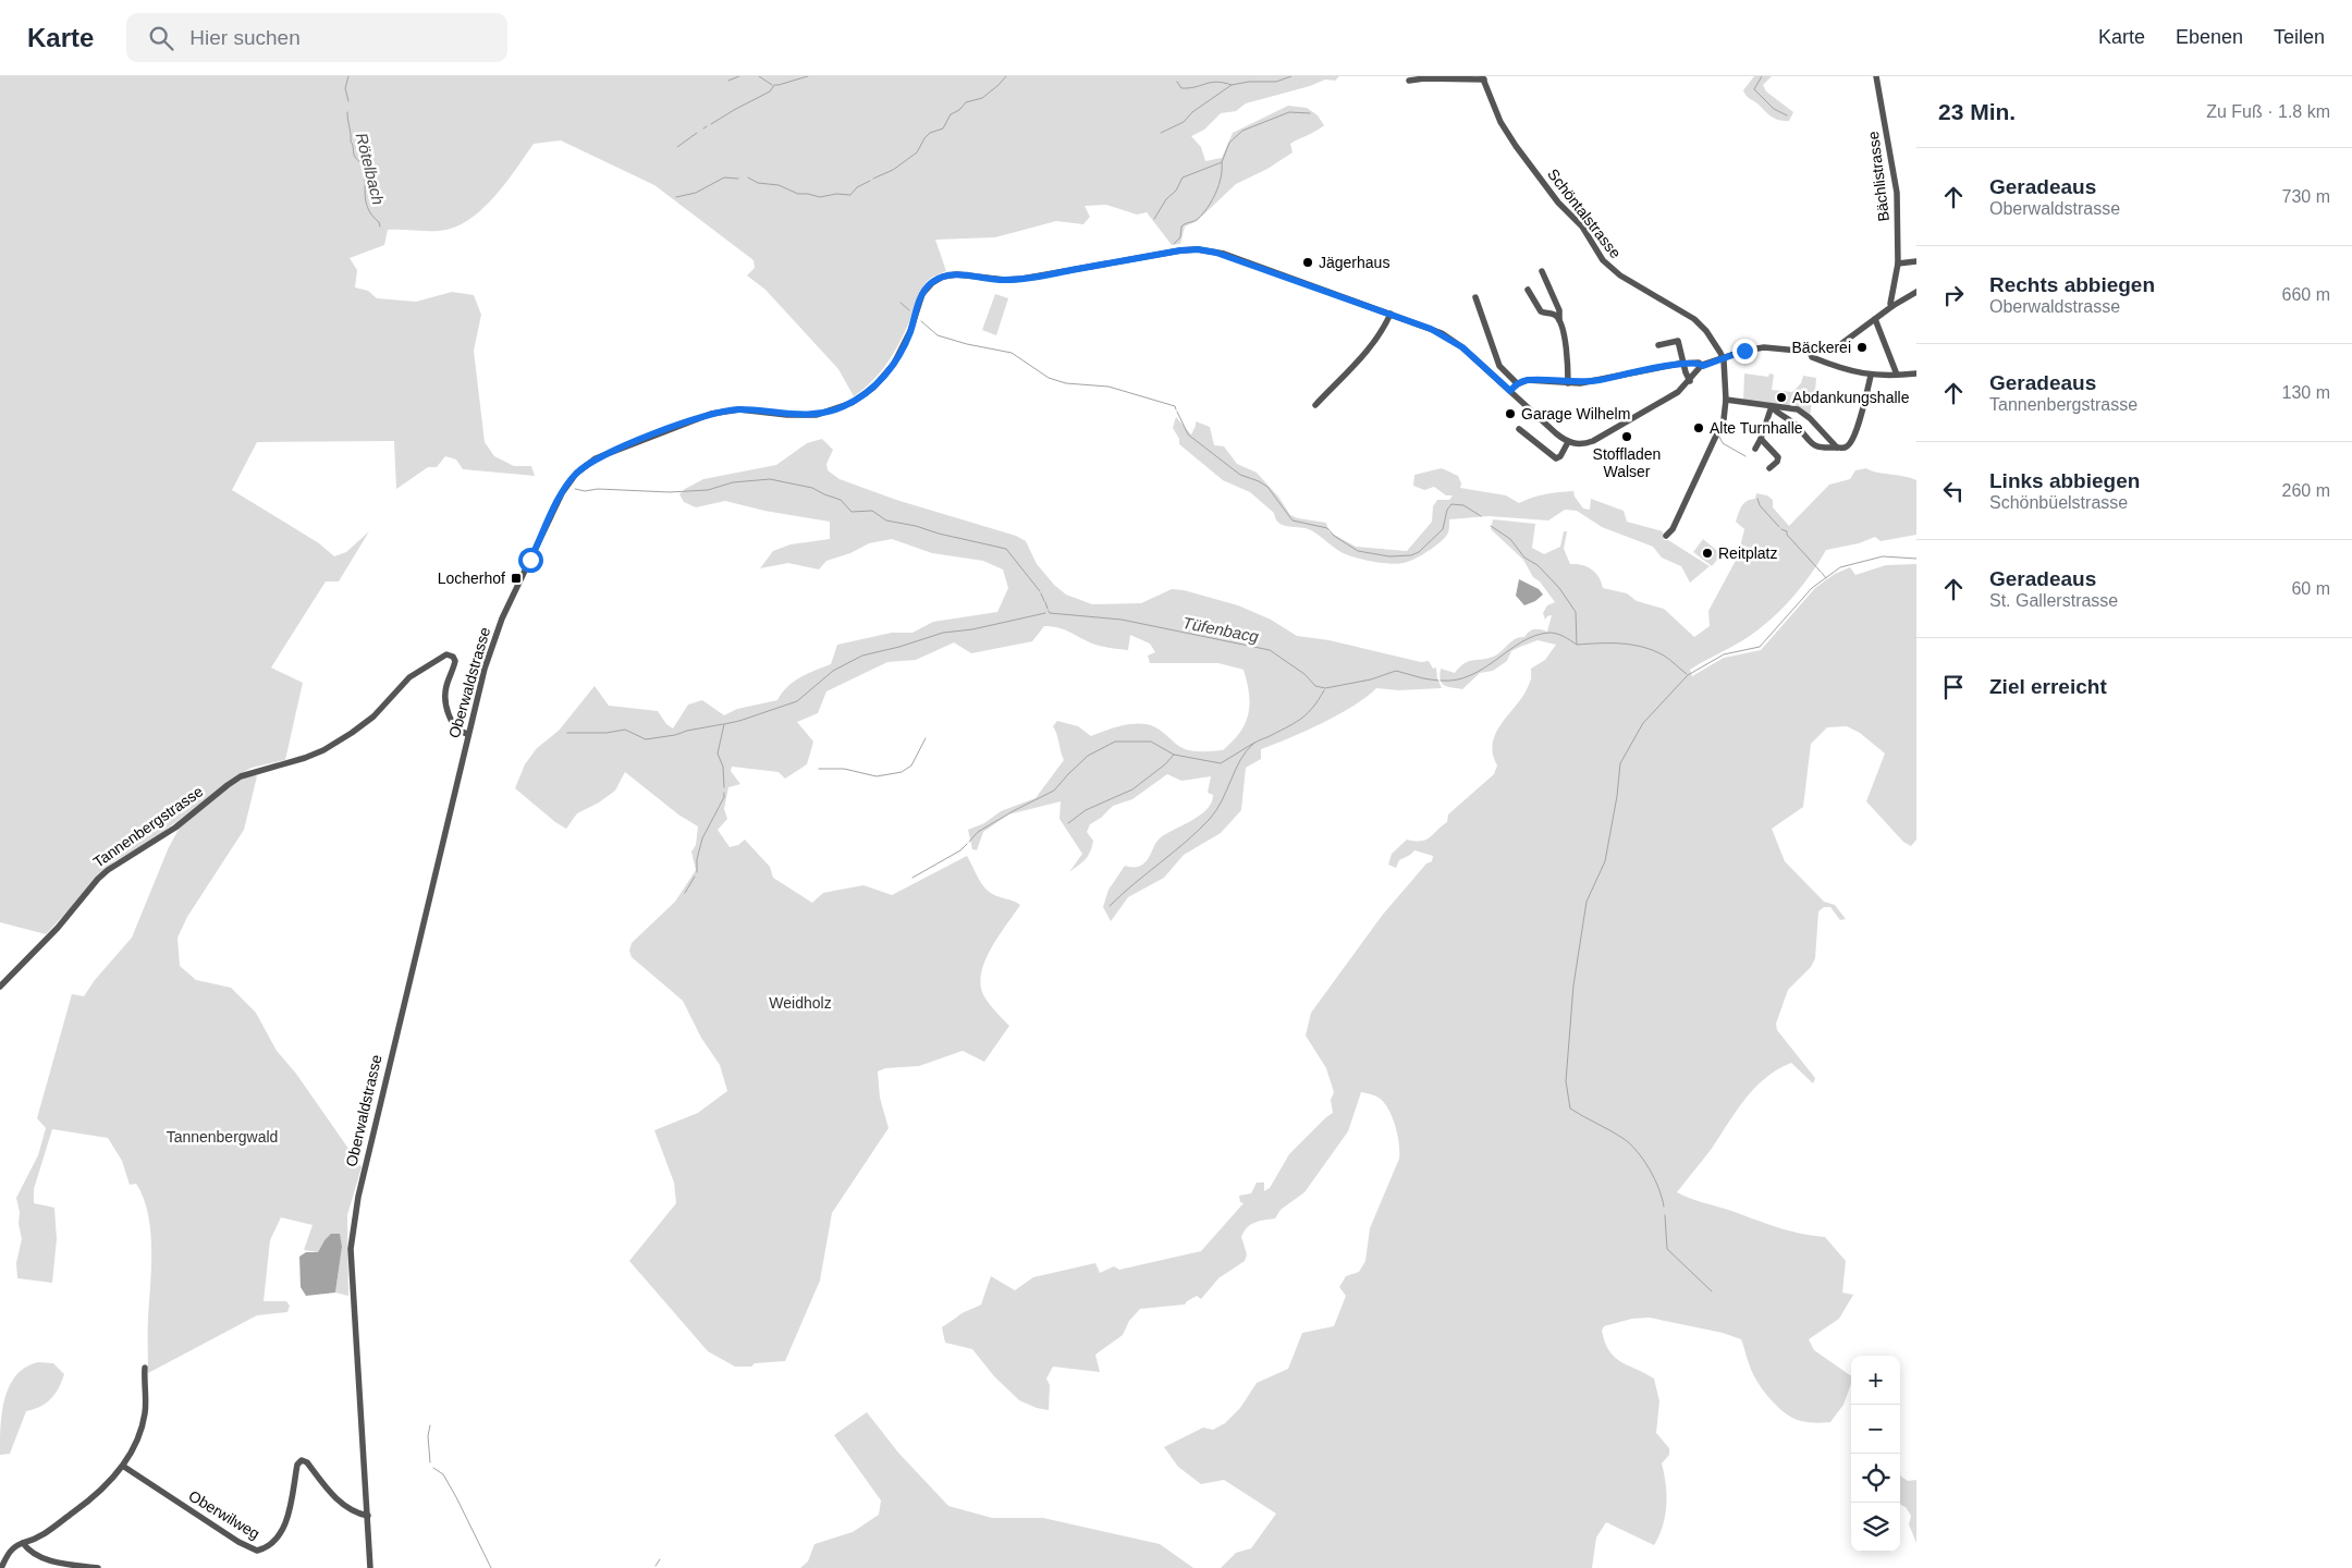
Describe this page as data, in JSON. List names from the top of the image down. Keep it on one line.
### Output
{"streets":{"street":["Bächlistrasse","Schöntalstrasse","Oberwaldstrasse","Tannenbergstrasse","Oberwilweg"]},"crossings":[["Oberwaldstrasse","Tannenbergstrasse"],["Oberwaldstrasse","Oberwilweg"]],"water":["Rötelbach","Tüfenbacg"],"parks":["Weidholz","Tannenbergwald"],"places":{"other":["Jägerhaus","Bäckerei","Abdankungshalle","Garage Wilhelm","Alte Turnhalle","Stoffladen Walser","Reitplatz"],"transit":["Locherhof"]},"page":{"header":"Karte","search":"Hier suchen","nav":["Karte","Ebenen","Teilen"],"heading":["23 Min.","Zu Fuß · 1.8 km"],"list":[["Geradeaus","Oberwaldstrasse","730 m"],["Rechts abbiegen","Oberwaldstrasse","660 m"],["Geradeaus","Tannenbergstrasse","130 m"],["Links abbiegen","Schönbüelstrasse","260 m"],["Geradeaus","St. Gallerstrasse","60 m"],"Ziel erreicht"],"map_buttons":["+","−"]}}
